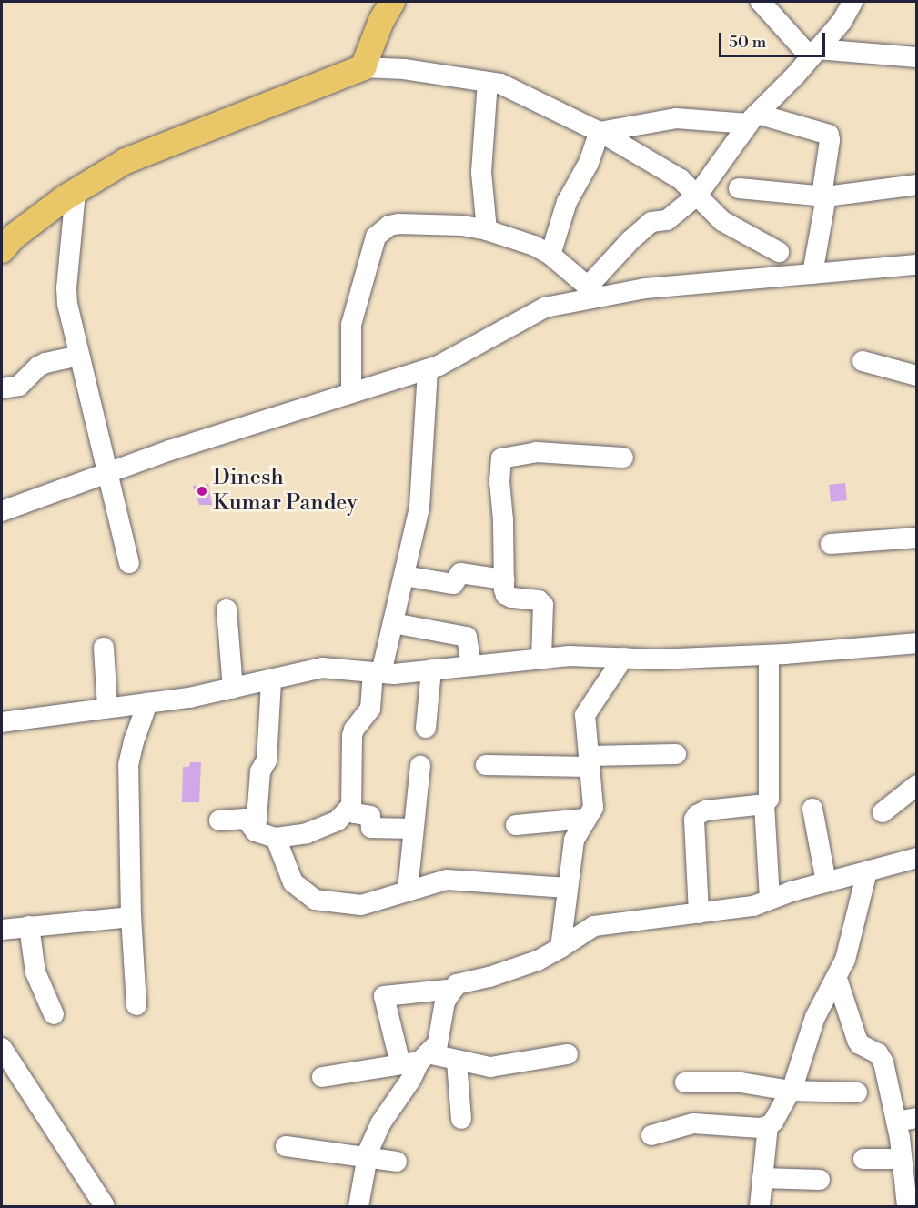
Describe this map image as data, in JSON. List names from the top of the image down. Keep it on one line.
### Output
{"places":["Dinesh Kumar Pandey"],"scale_bar":"50 m"}
